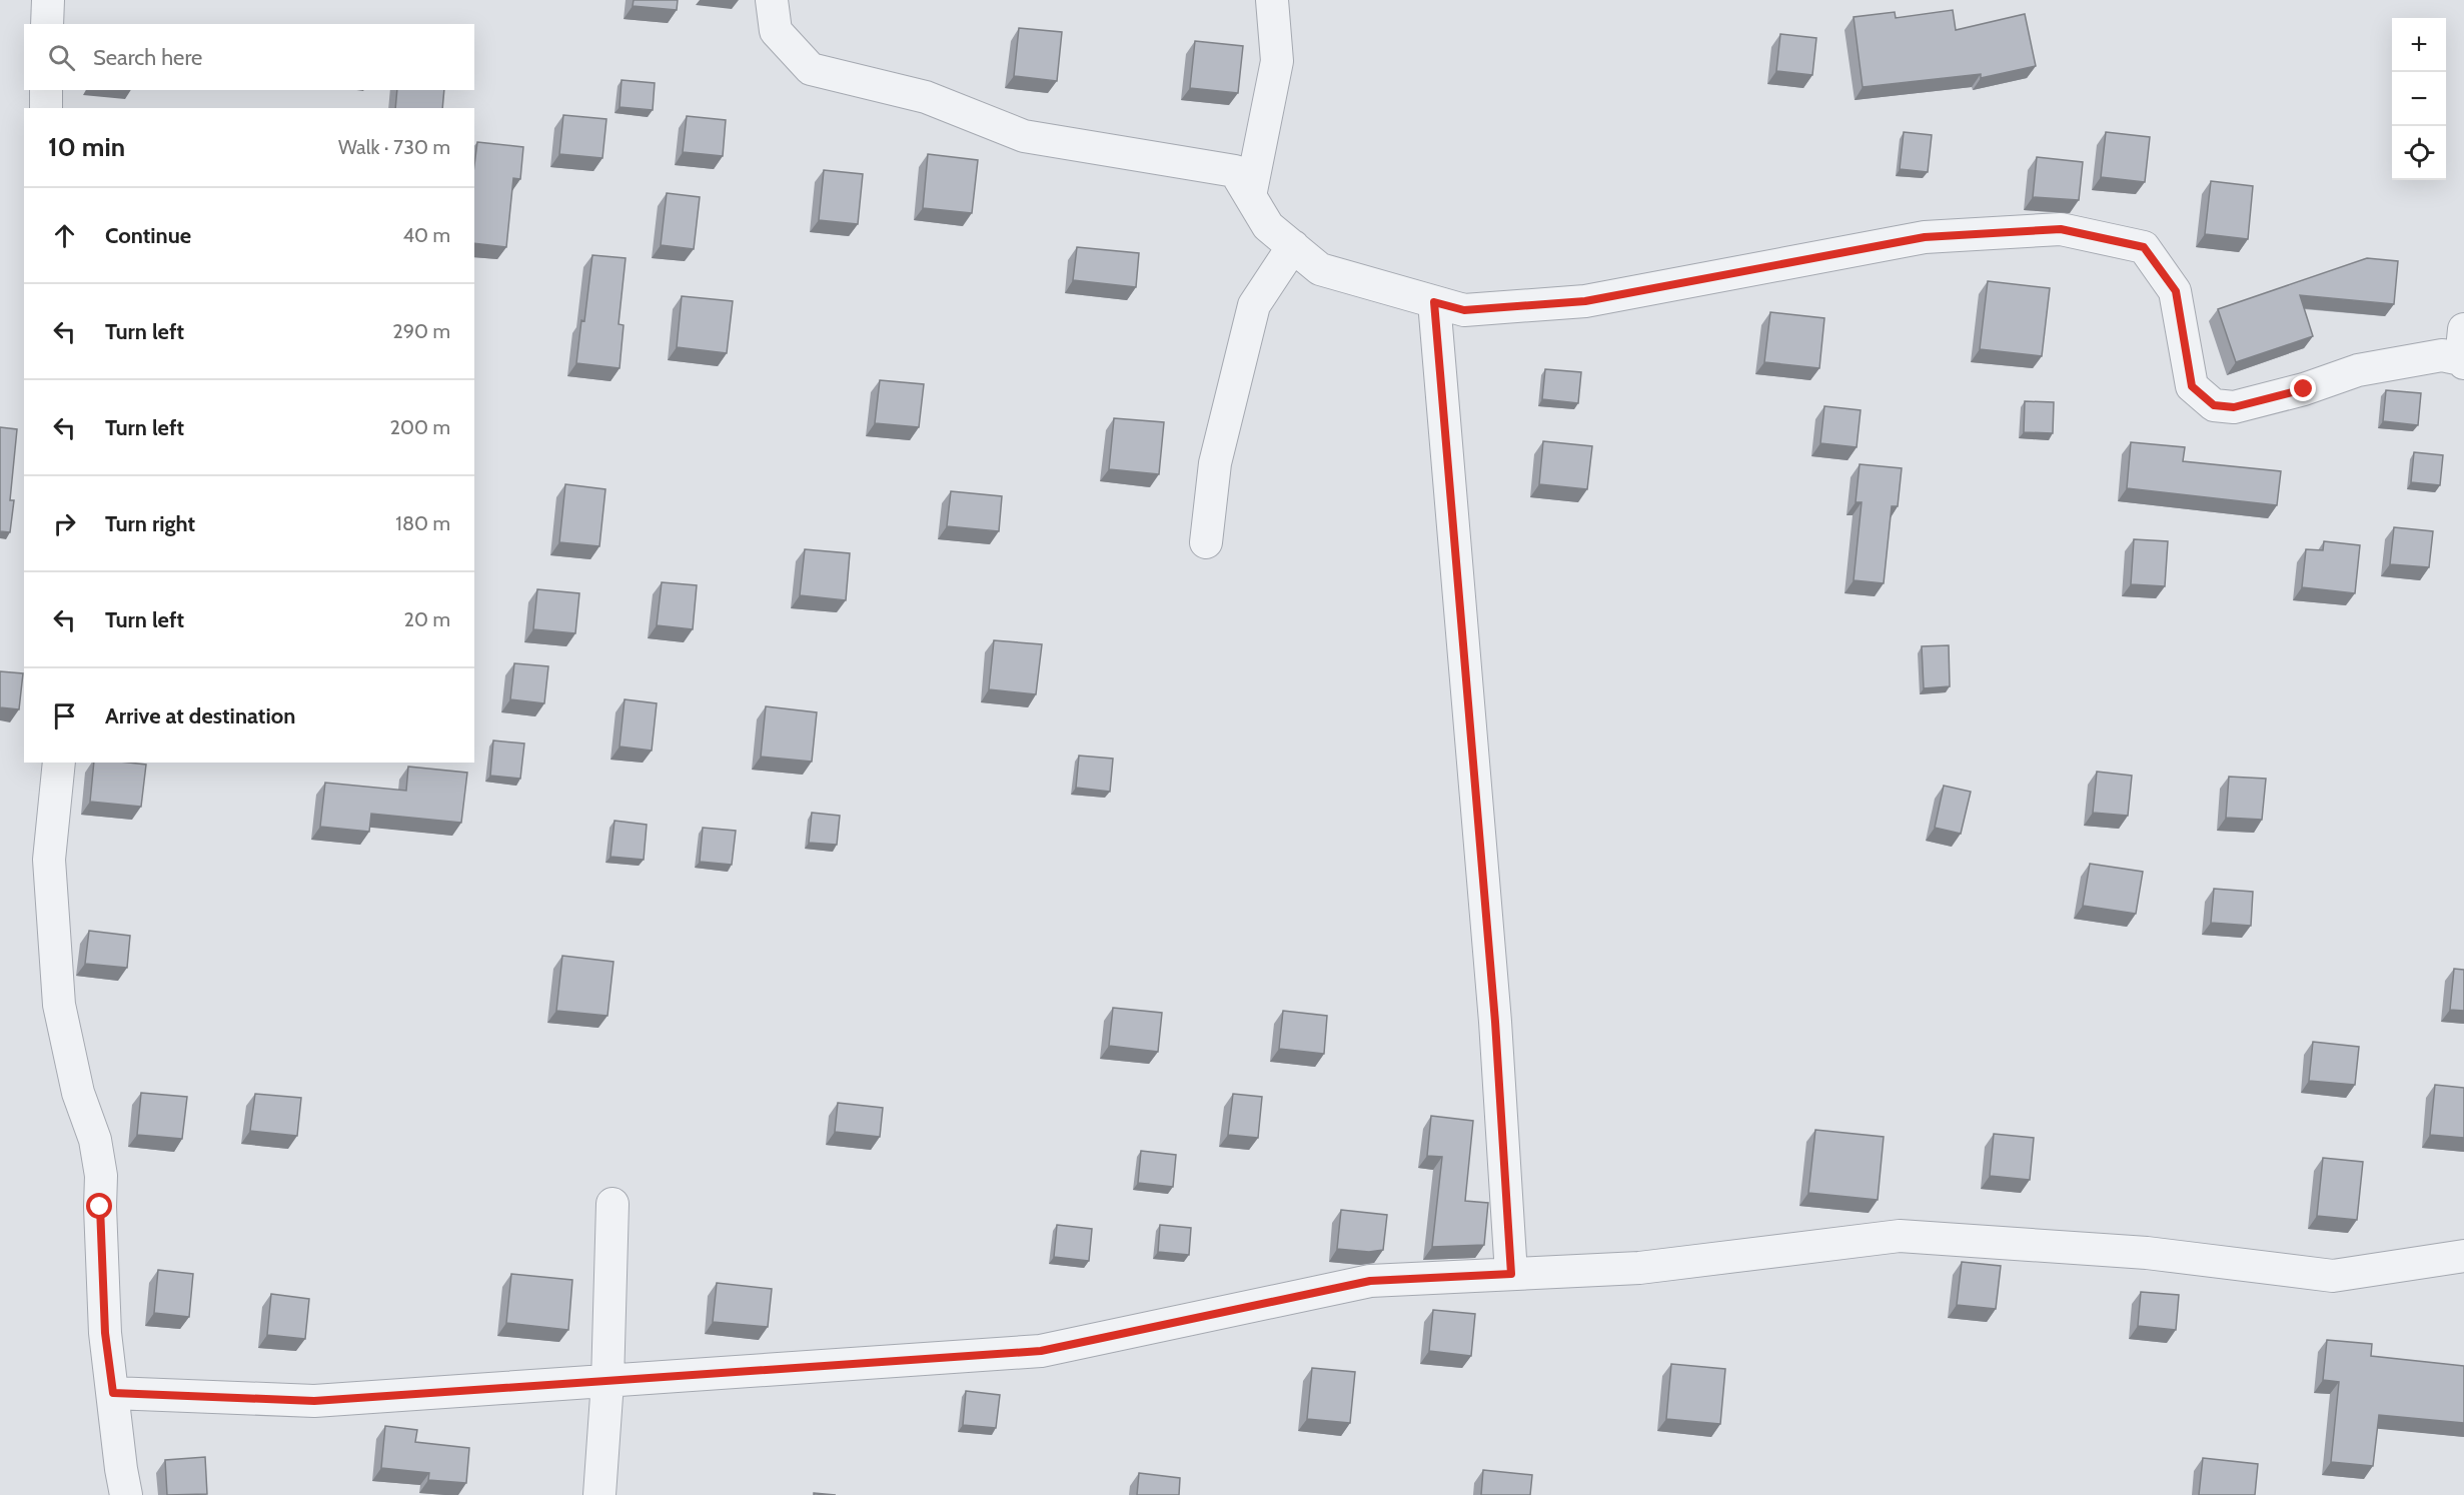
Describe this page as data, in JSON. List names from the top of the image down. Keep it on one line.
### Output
{"page":{"map_buttons":["+","−"],"search":"Search here","heading":["10 min","Walk · 730 m"],"list":[["Continue","40 m"],["Turn left","290 m"],["Turn left","200 m"],["Turn right","180 m"],["Turn left","20 m"],"Arrive at destination"]}}
